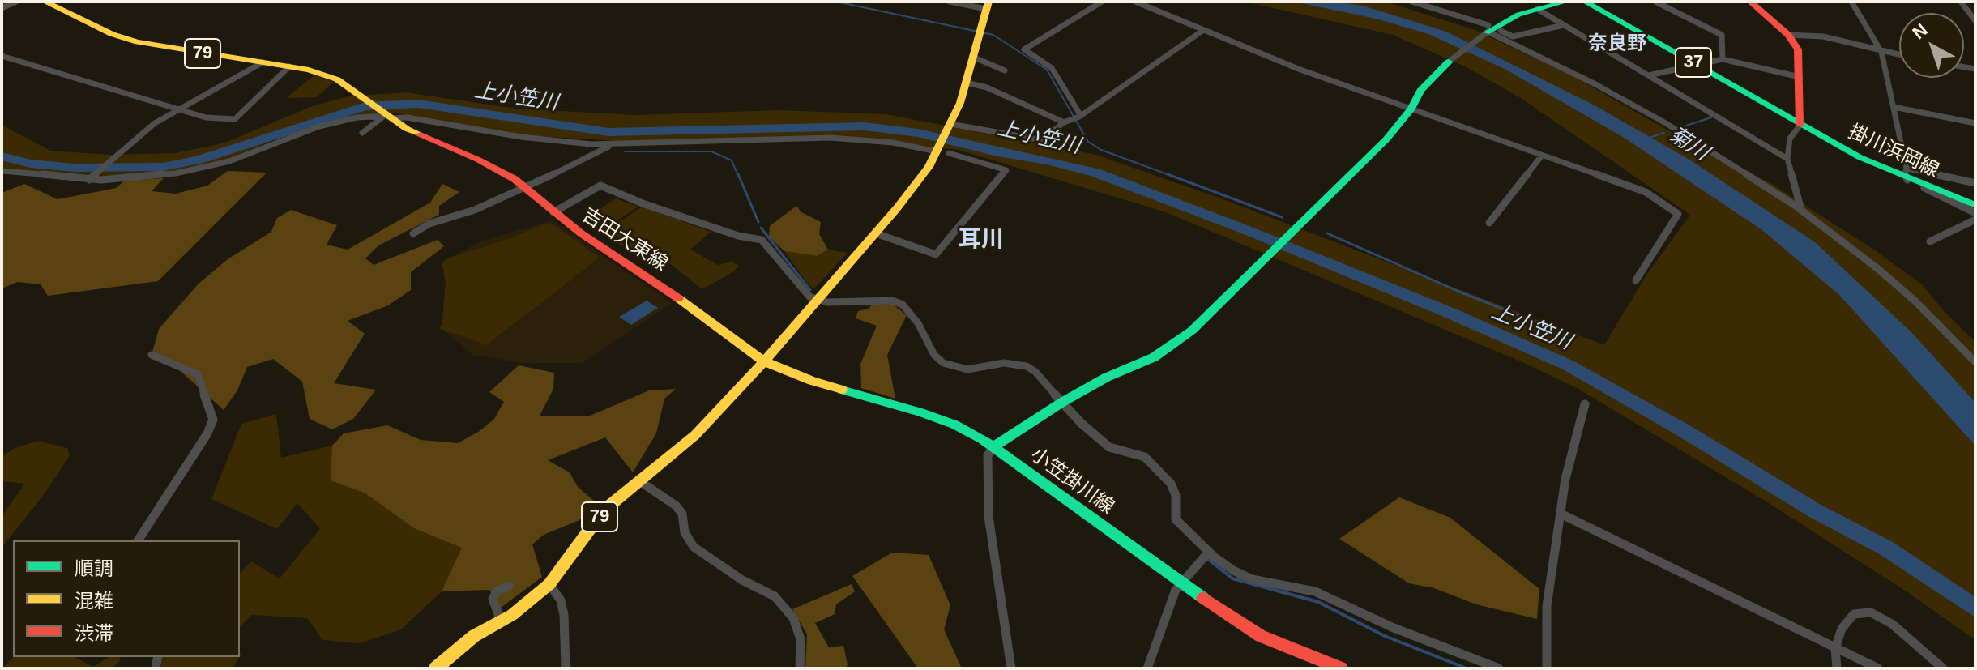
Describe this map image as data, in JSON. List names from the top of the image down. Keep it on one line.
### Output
{"streets":{"main road":["79","37","掛川浜岡線","吉田大東線","小笠掛川線"]},"crossings":[["79","吉田大東線"],["79","小笠掛川線"],["吉田大東線","小笠掛川線"]],"districts":["奈良野","耳川"],"water":["上小笠川","菊川"],"legend":["順調","混雑","渋滞"],"north":"top left"}
